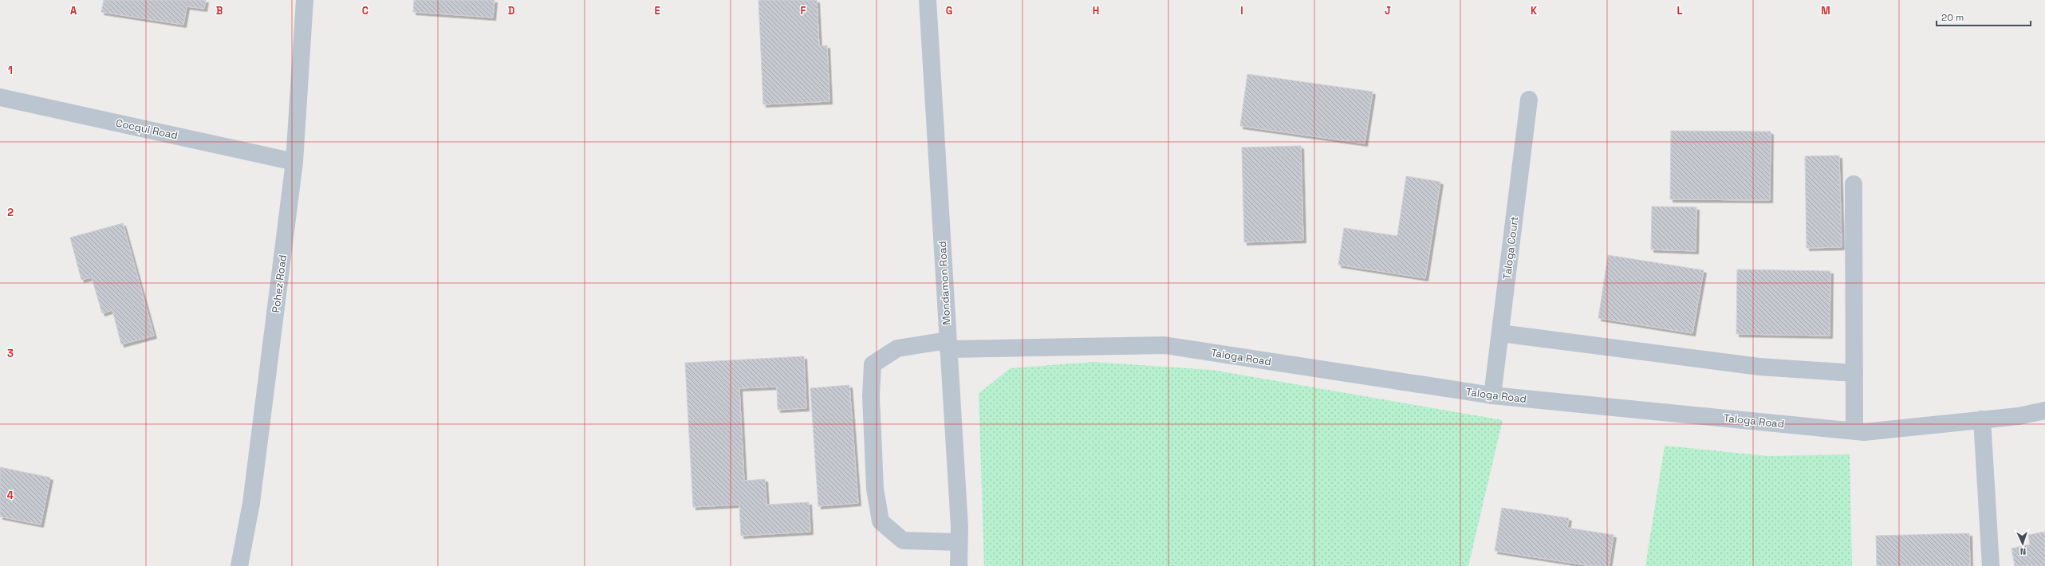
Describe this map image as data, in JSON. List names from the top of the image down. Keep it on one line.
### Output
{"streets":{"street":["Cocqui Road","Taloga Court","Mondamon Road","Pohez Road","Taloga Road"]},"crossings":[["Cocqui Road","Pohez Road"],["Taloga Court","Taloga Road"],["Mondamon Road","Taloga Road"]],"scale_bar":"20 m","north":"bottom","grid":{"columns":["A","B","C","D","E","F","G","H","I","J","K","L","M"],"rows":["1","2","3","4"]}}
